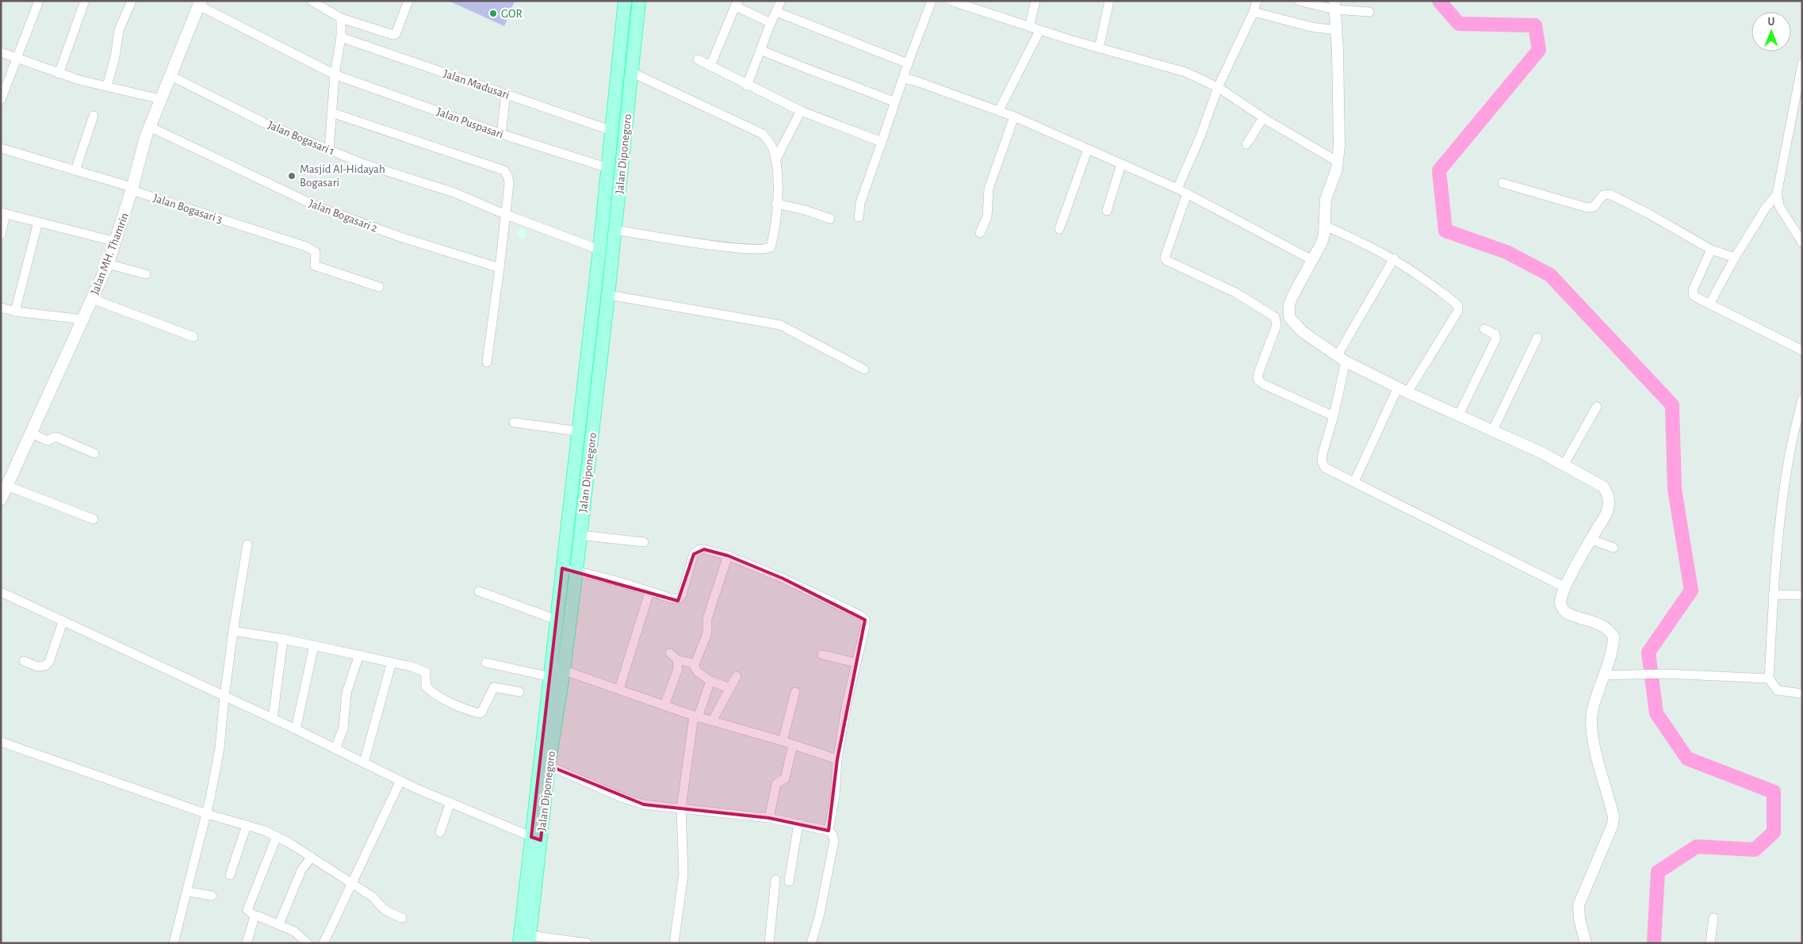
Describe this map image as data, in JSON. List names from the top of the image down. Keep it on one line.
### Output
{"streets":{"main road":["Jalan Diponegoro","Jalan MH. Thamrin"],"street":["Jalan Madusari","Jalan Puspasari","Jalan Bogasari 1","Jalan Bogasari 3","Jalan Bogasari 2"]},"crossings":[["Jalan Madusari","Jalan Diponegoro"],["Jalan Puspasari","Jalan Diponegoro"],["Jalan Puspasari","Jalan MH. Thamrin"],["Jalan Bogasari 1","Jalan Diponegoro"],["Jalan Bogasari 1","Jalan MH. Thamrin"],["Jalan Bogasari 3","Jalan MH. Thamrin"],["Jalan Bogasari 2","Jalan MH. Thamrin"]],"places":["GOR","Masjid Al-Hidayah Bogasari"],"north":"top"}
